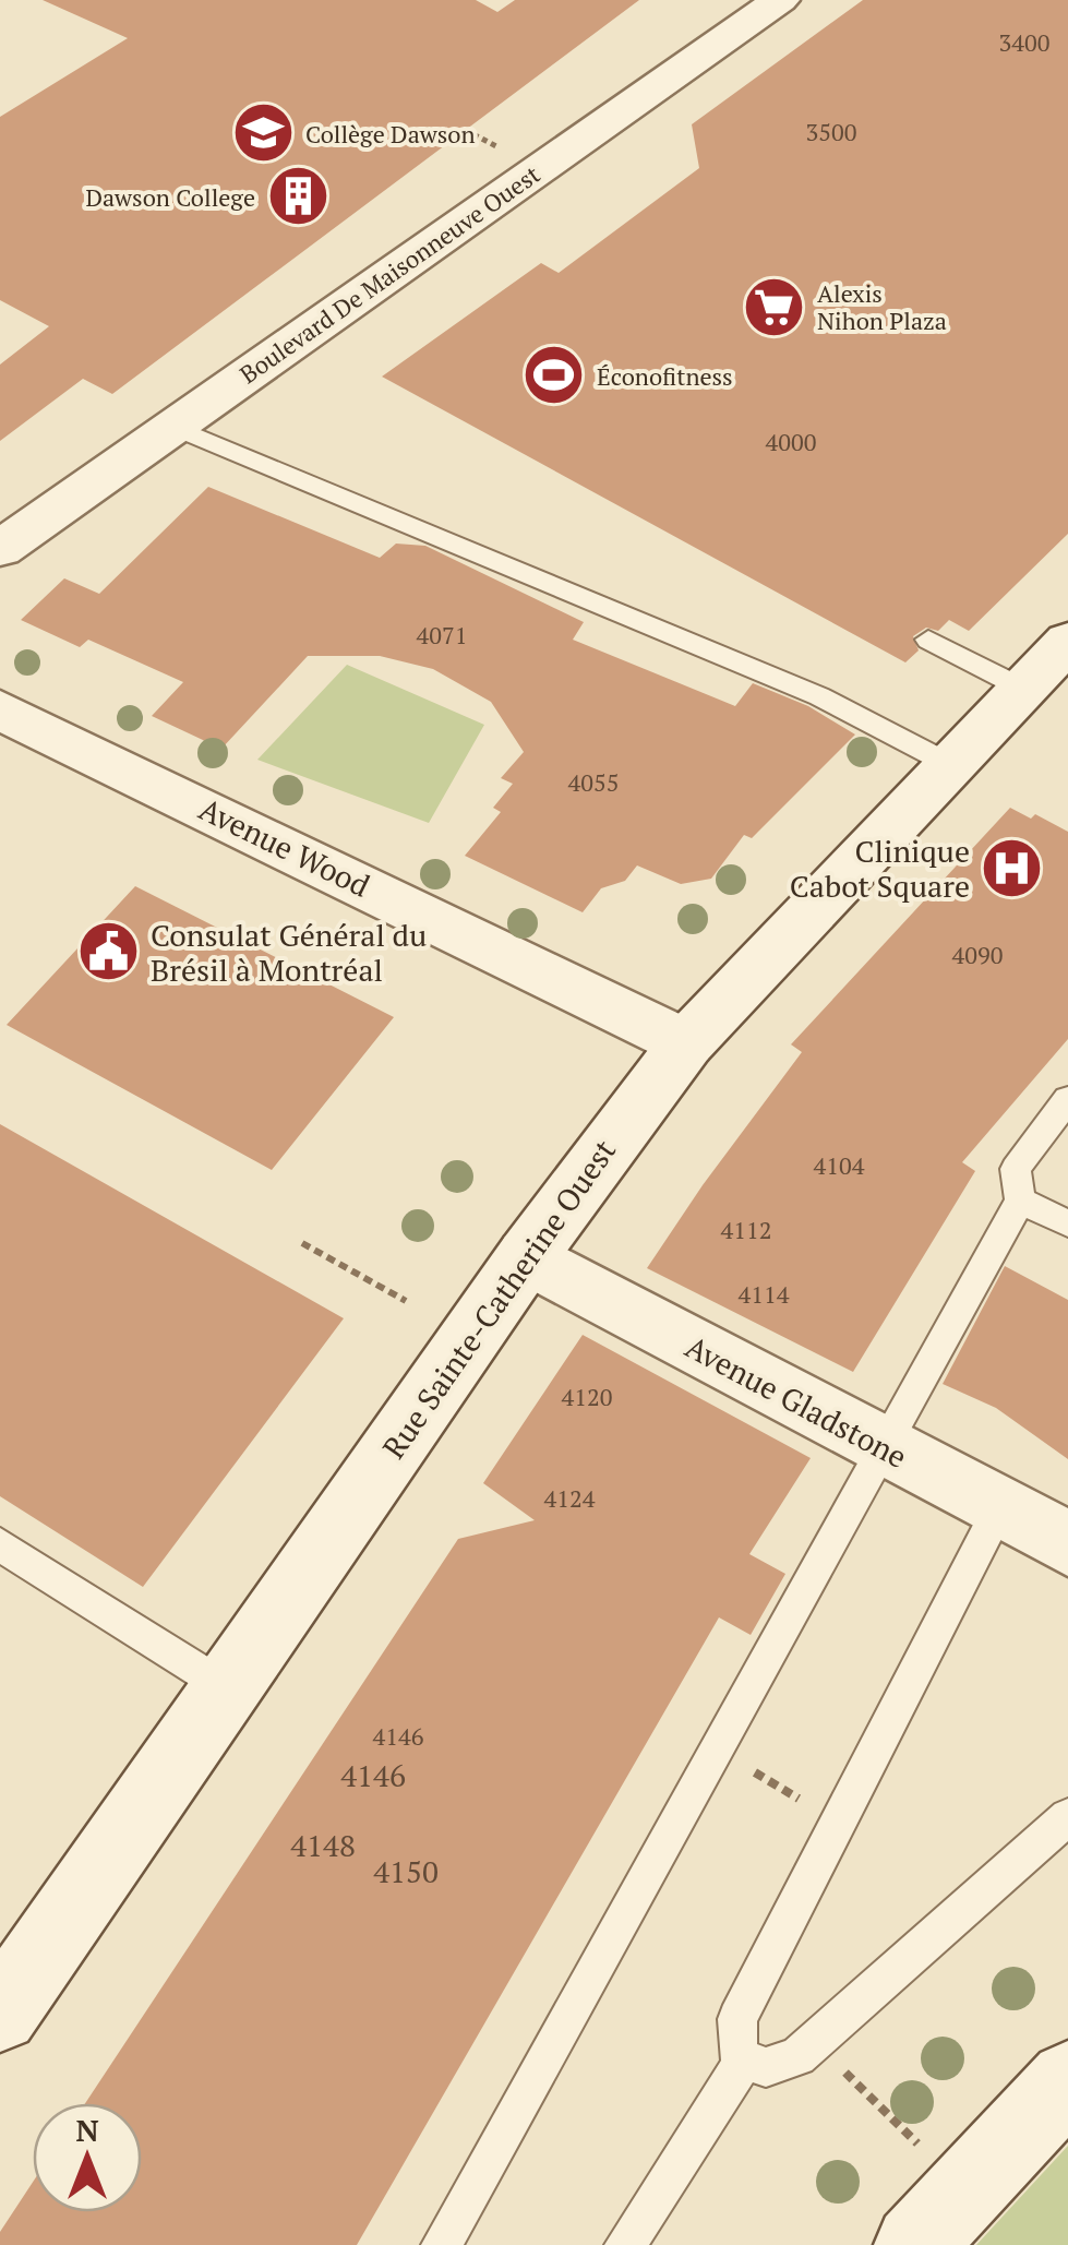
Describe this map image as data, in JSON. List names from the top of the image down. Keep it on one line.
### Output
{"streets":{"street":["Boulevard De Maisonneuve Ouest","Avenue Wood","Rue Sainte-Catherine Ouest","Avenue Gladstone"]},"crossings":[["Avenue Wood","Rue Sainte-Catherine Ouest"],["Rue Sainte-Catherine Ouest","Avenue Gladstone"]],"places":{"school or university":["Collège Dawson"],"building":["Dawson College"],"supermarket":["Alexis Nihon Plaza"],"sports":["Éconofitness"],"hospital":["Clinique Cabot Square"],"public building":["Consulat Général du Brésil à Montréal"]},"house_numbers":["3400","3500","4000","4071","4055","4090","4104","4112","4114","4120","4124","4146","4146","4148","4150"],"north":"top"}
